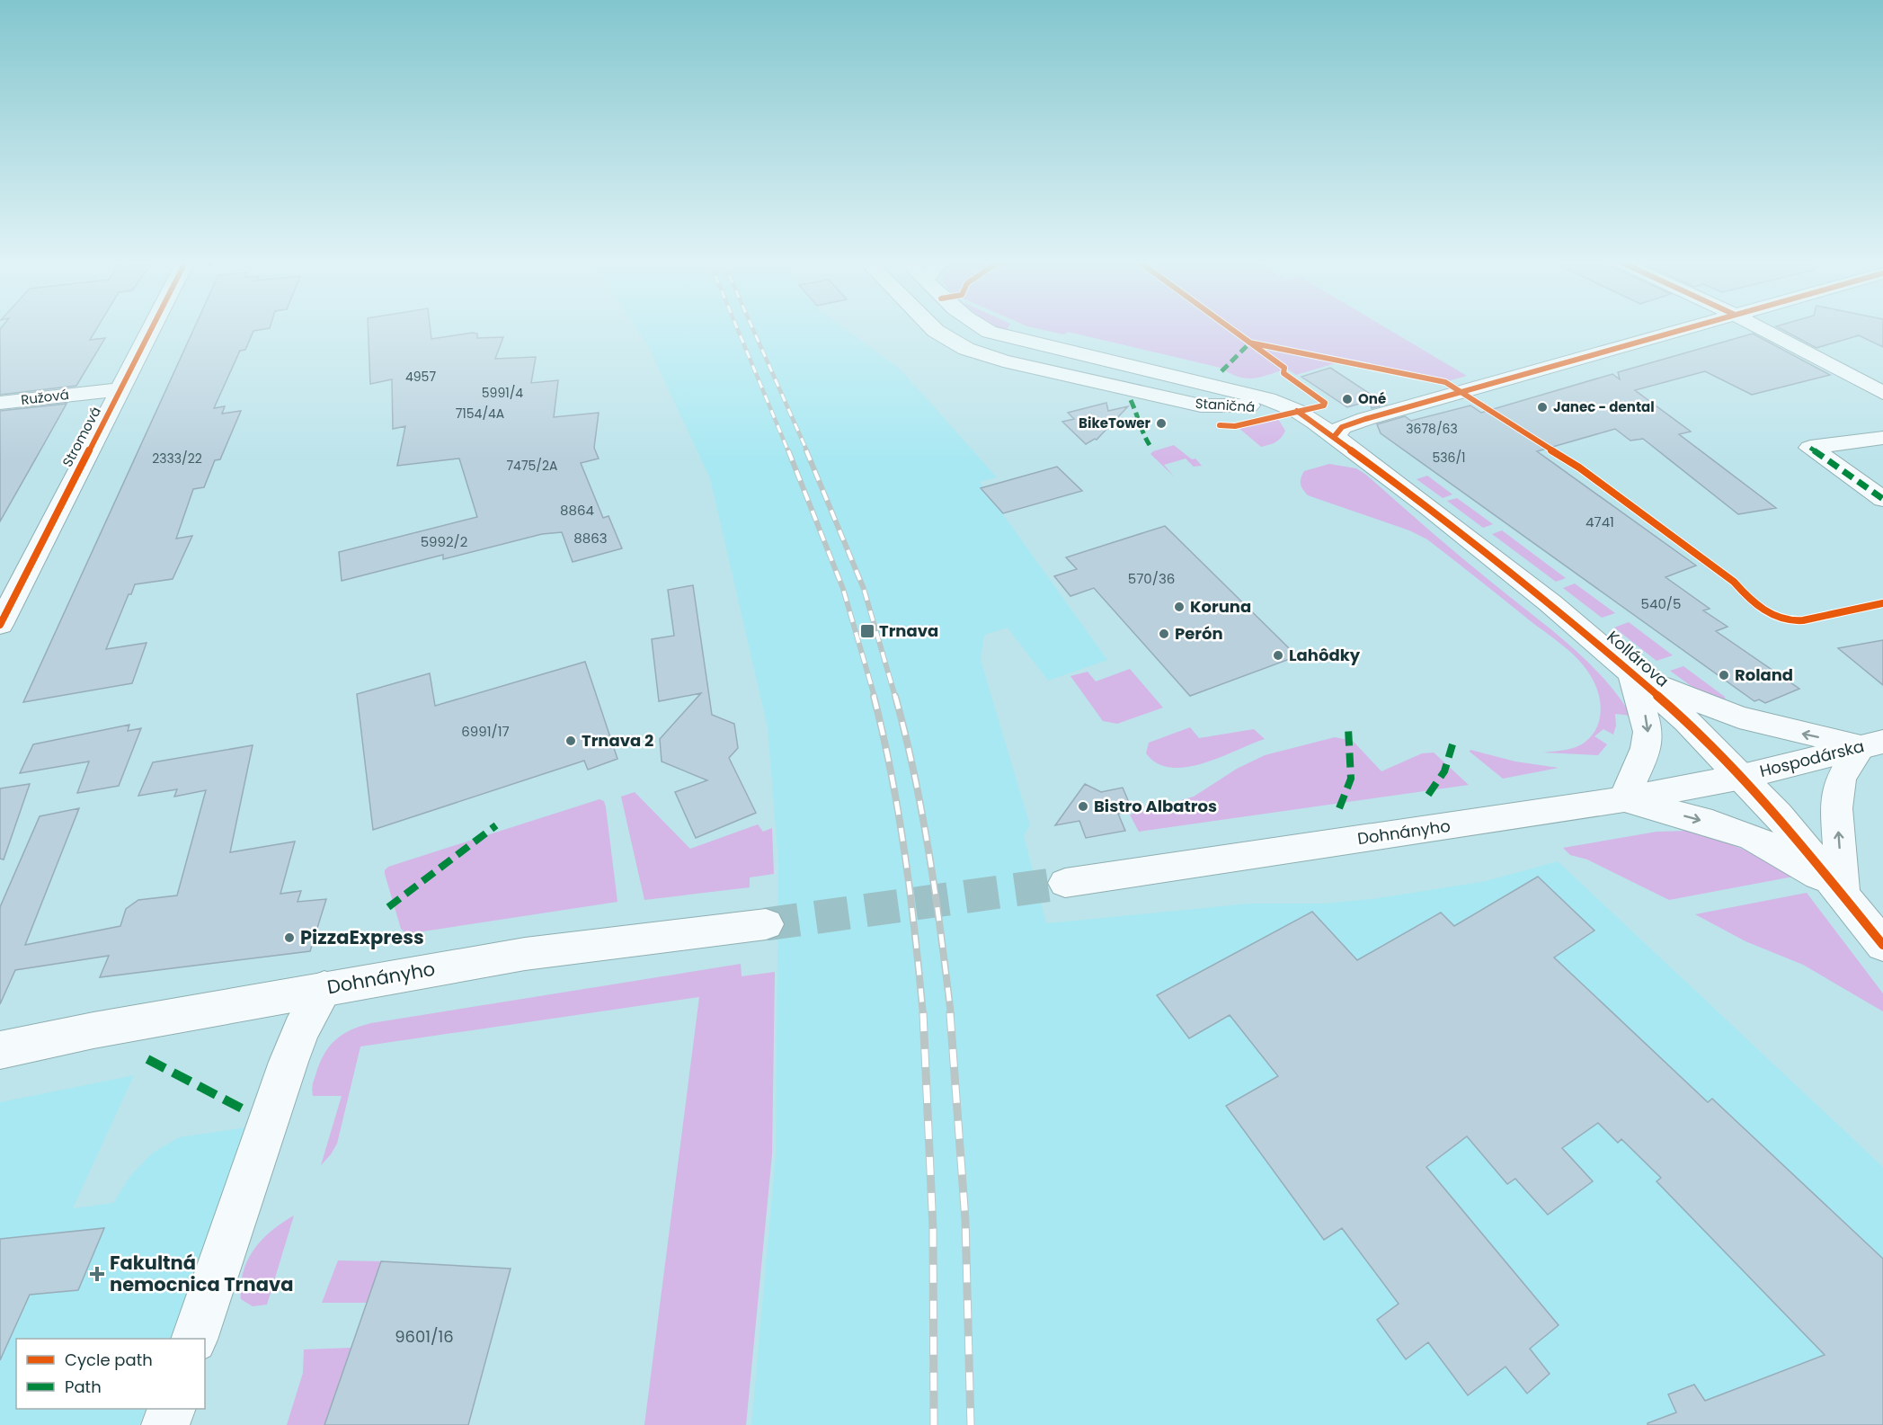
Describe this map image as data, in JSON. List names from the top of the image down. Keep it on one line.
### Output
{"streets":{"street":["Ružová","Staničná","Stromová","Kollárova","Hospodárska","Dohnányho"]},"crossings":[["Ružová","Stromová"],["Staničná","Kollárova"],["Kollárova","Hospodárska"],["Kollárova","Dohnányho"],["Hospodárska","Dohnányho"]],"places":{"other":["Oné","Janec - dental","BikeTower","Koruna","Perón","Lahôdky","Roland","Trnava 2","Bistro Albatros","PizzaExpress"],"transit":["Trnava"],"health":["Fakultná nemocnica Trnava"]},"house_numbers":["4957","5991/4","7154/4A","3678/63","536/1","2333/22","7475/2A","8864","4741","8863","5992/2","570/36","540/5","6991/17","9601/16"],"legend":["Cycle path","Path"]}
